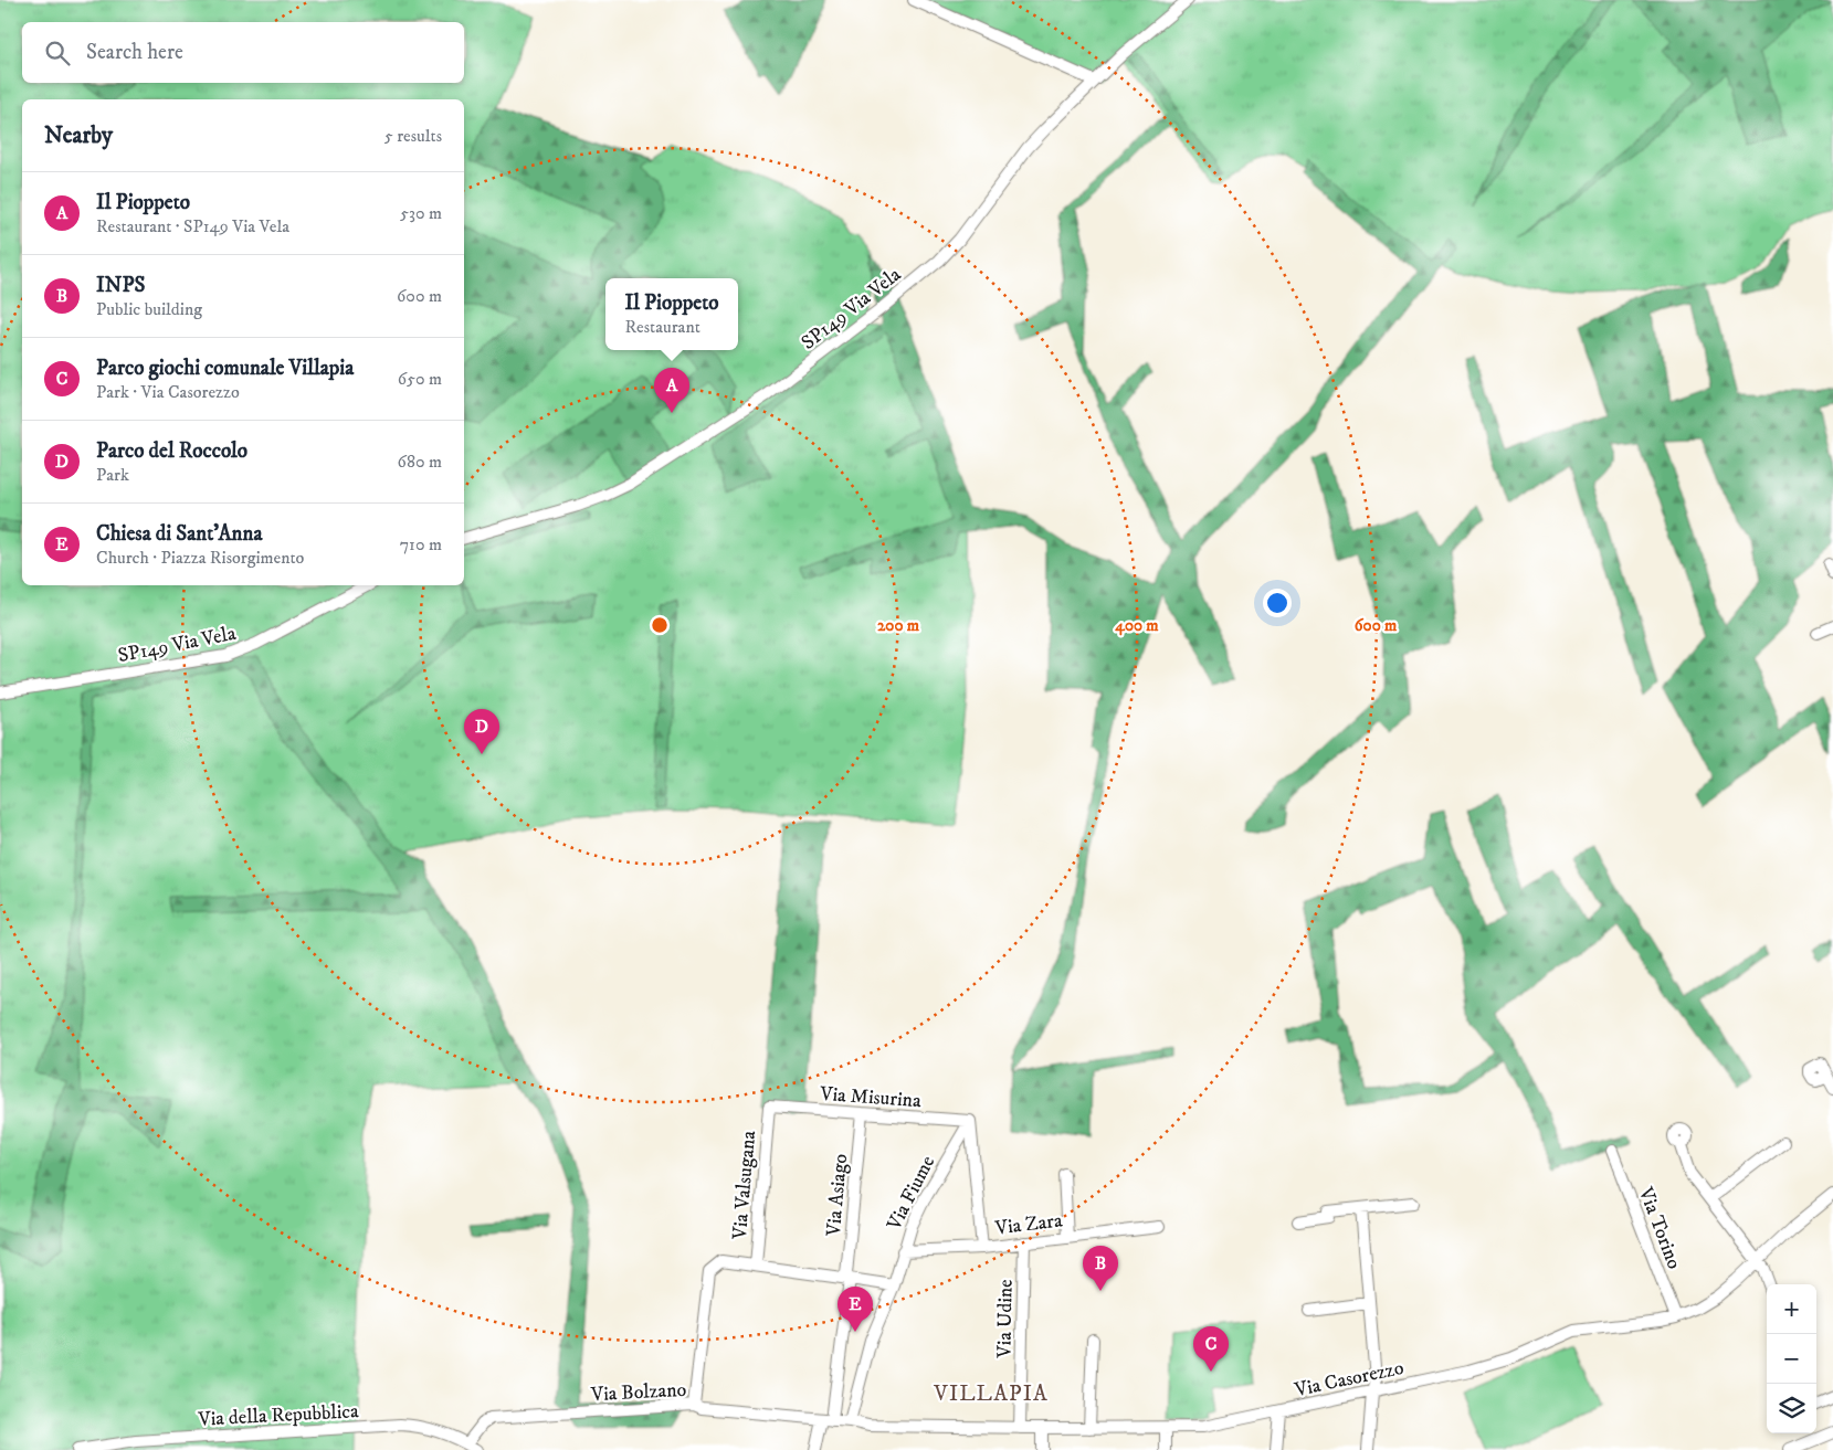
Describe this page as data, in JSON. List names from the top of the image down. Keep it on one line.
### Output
{"streets":{"street":["SP149 Via Vela","Via Misurina","Via Valsugana","Via Fiume","Via Asiago","Via Zara","Via Torino","Via Udine","Via Casorezzo","Via Bolzano","Via della Repubblica"]},"crossings":[["Via Misurina","Via Valsugana"],["Via Misurina","Via Fiume"],["Via Misurina","Via Asiago"],["Via Fiume","Via Zara"],["Via Fiume","Via Casorezzo"],["Via Asiago","Via Casorezzo"],["Via Asiago","Via Bolzano"],["Via Zara","Via Udine"],["Via Torino","Via Casorezzo"],["Via Udine","Via Casorezzo"],["Via Casorezzo","Via Bolzano"],["Via Bolzano","Via della Repubblica"]],"districts":["VILLAPIA"],"page":{"search":"Search here","heading":["Nearby","5 results"],"list":[{"mark":"A","name":"Il Pioppeto","note":"Restaurant · SP149 Via Vela","value":"530 m"},{"mark":"B","name":"INPS","note":"Public building","value":"600 m"},{"mark":"C","name":"Parco giochi comunale Villapia","note":"Park · Via Casorezzo","value":"650 m"},{"mark":"D","name":"Parco del Roccolo","note":"Park","value":"680 m"},{"mark":"E","name":"Chiesa di Sant'Anna","note":"Church · Piazza Risorgimento","value":"710 m"}],"popup":["Il Pioppeto","Restaurant"],"pins":["A","D","B","E","C"],"map_buttons":["+","−"]},"rings":["200 m","400 m","600 m"]}
